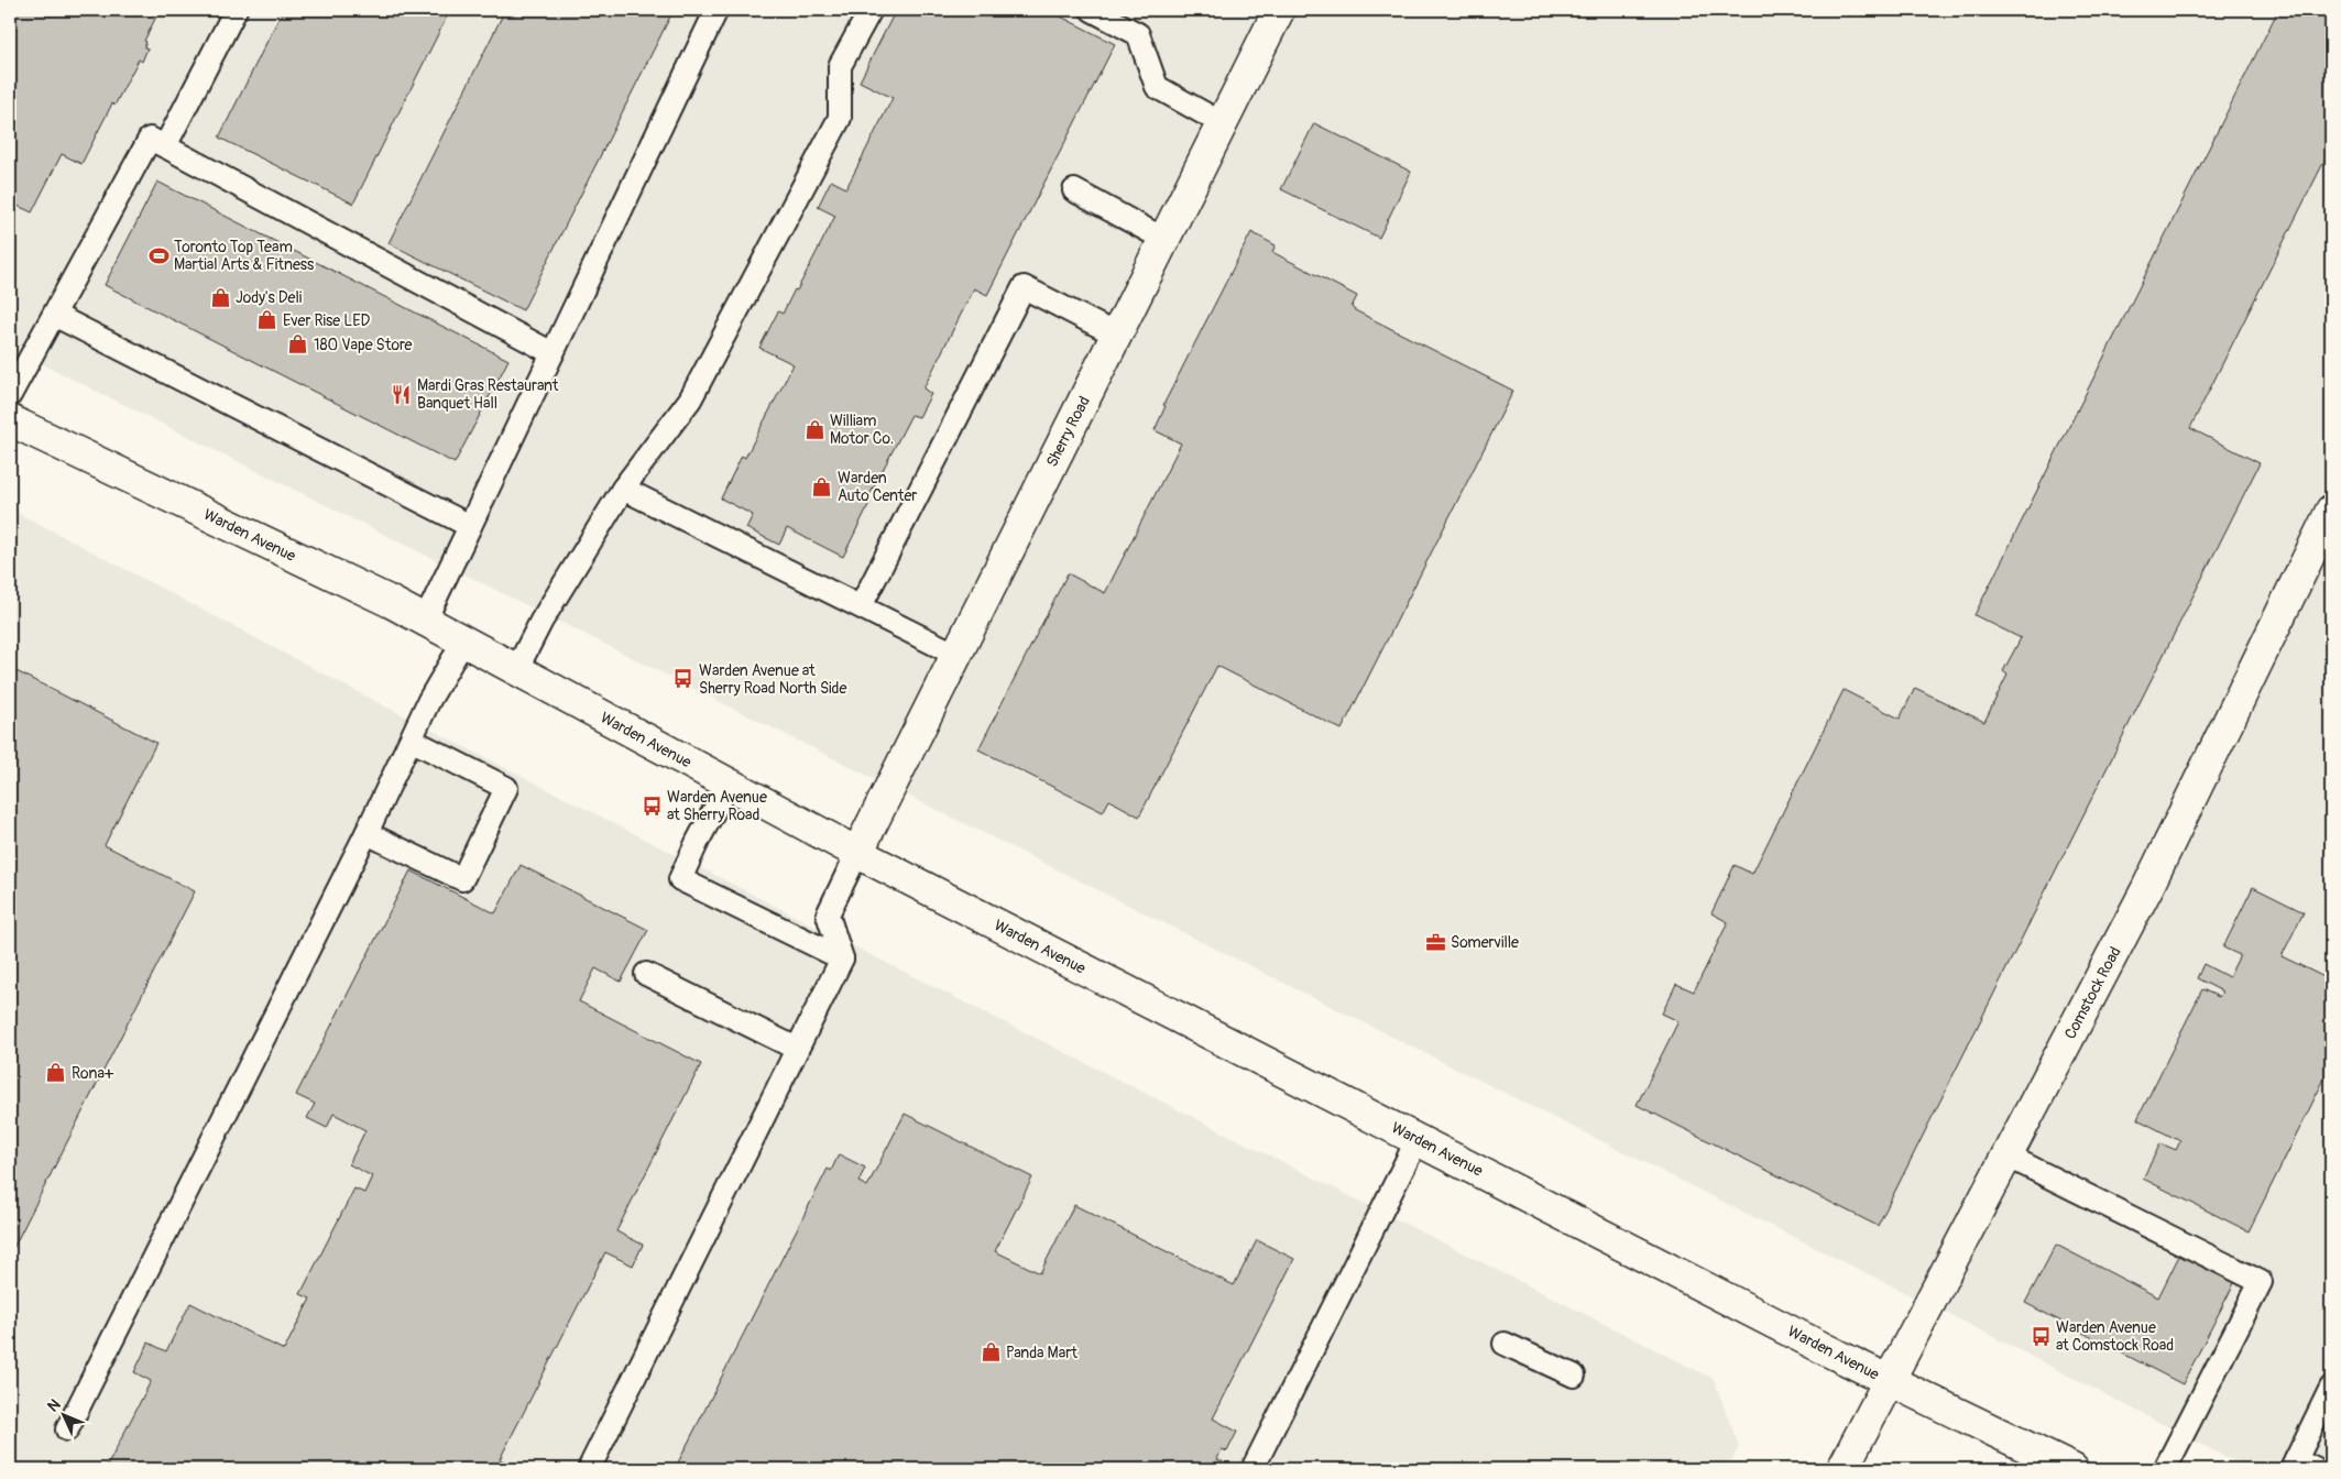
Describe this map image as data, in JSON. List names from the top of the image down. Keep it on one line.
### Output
{"streets":{"main road":["Sherry Road","Warden Avenue","Comstock Road"]},"crossings":[["Sherry Road","Warden Avenue"],["Warden Avenue","Comstock Road"]],"places":{"sports":["Toronto Top Team Martial Arts & Fitness"],"shop":["Jody's Deli","Ever Rise LED","180 Vape Store","William Motor Co.","Warden Auto Center","Rona+","Panda Mart"],"restaurant":["Mardi Gras Restaurant Banquet Hall"],"bus stop":["Warden Avenue at Sherry Road North Side","Warden Avenue at Sherry Road","Warden Avenue at Comstock Road"],"office":["Somerville"]},"north":"top left"}
